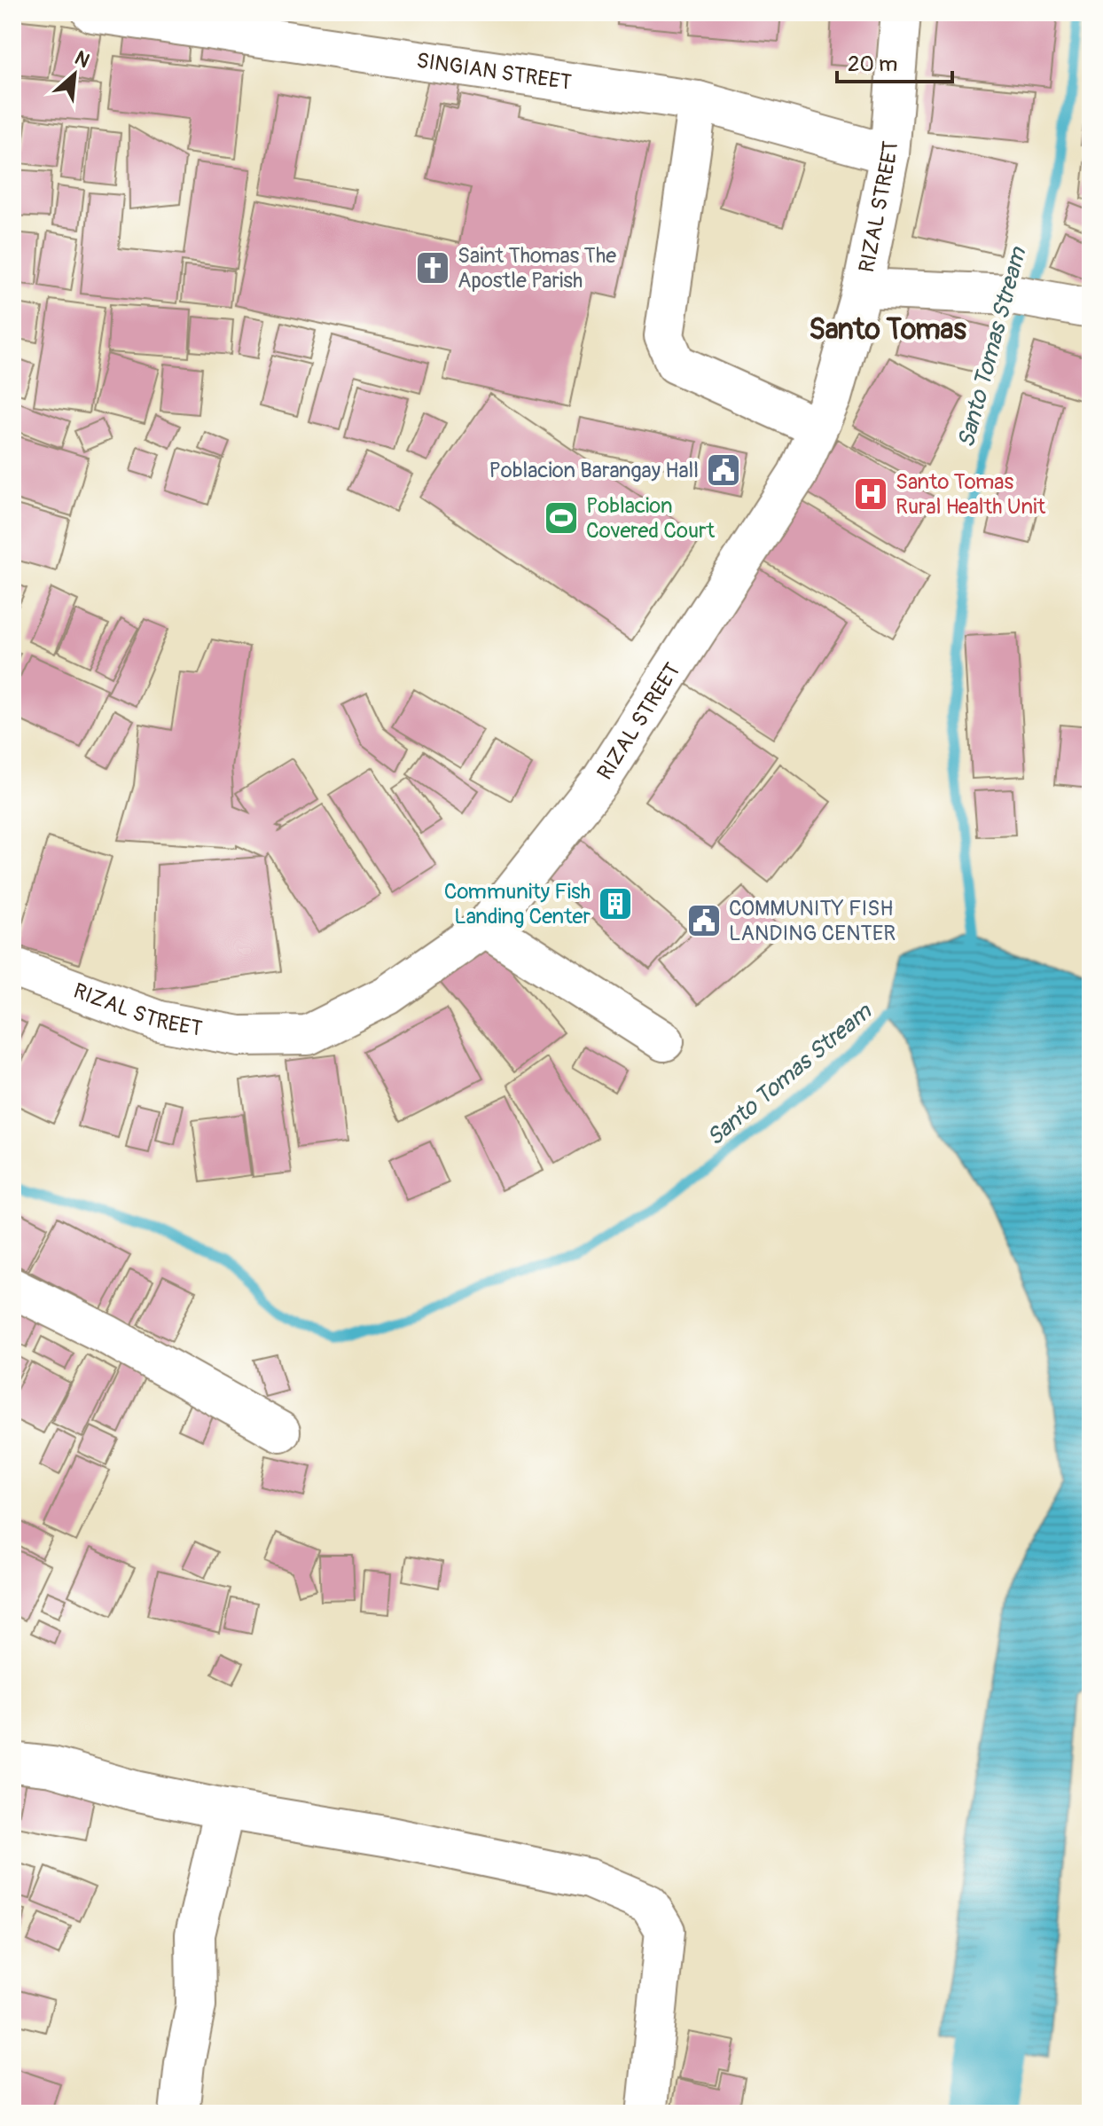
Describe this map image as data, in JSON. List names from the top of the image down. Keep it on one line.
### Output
{"streets":{"street":["SINGIAN STREET","RIZAL STREET"]},"crossings":[["SINGIAN STREET","RIZAL STREET"]],"districts":["Santo Tomas"],"water":["Santo Tomas Stream"],"places":{"church":["Saint Thomas The Apostle Parish"],"public building":["Poblacion Barangay Hall","COMMUNITY FISH LANDING CENTER"],"hospital":["Santo Tomas Rural Health Unit"],"sports":["Poblacion Covered Court"],"building":["Community Fish Landing Center"]},"scale_bar":"20 m","north":"top right"}
